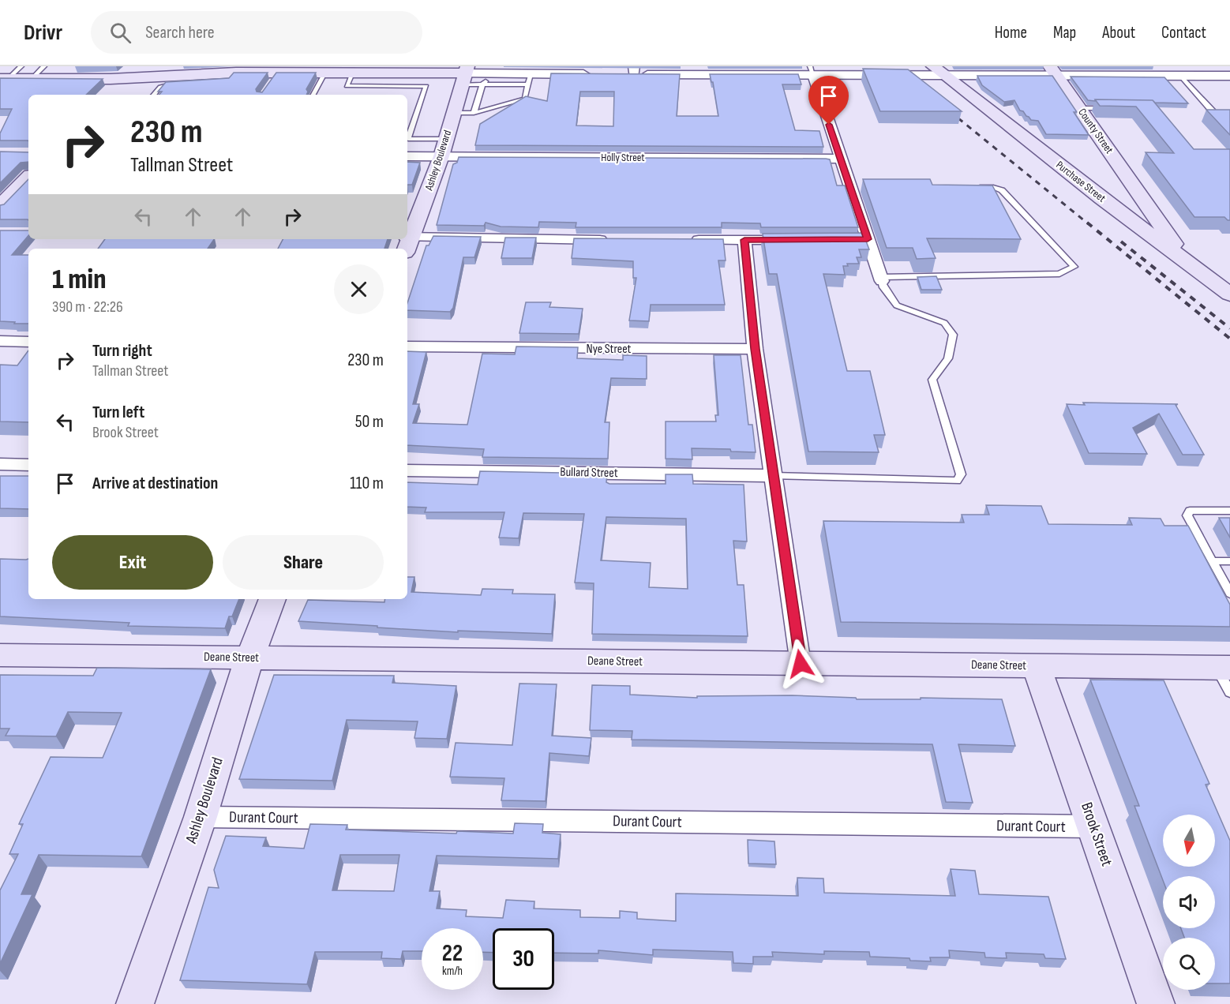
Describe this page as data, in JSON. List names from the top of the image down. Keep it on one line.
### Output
{"streets":{"main road":["County Street","Ashley Boulevard","Purchase Street","Deane Street","Brook Street"],"street":["Holly Street","Nye Street","Bullard Street","Durant Court"]},"crossings":[["County Street","Purchase Street"],["Holly Street","Ashley Boulevard"],["Ashley Boulevard","Deane Street"],["Ashley Boulevard","Durant Court"],["Deane Street","Brook Street"],["Durant Court","Brook Street"]],"north":"bottom","page":{"header":"Drivr","search":"Search here","nav":["Home","Map","About","Contact"],"turn":["230 m","Tallman Street"],"heading":["1 min","390 m · 22:26"],"list":[{"name":"Turn right","note":"Tallman Street","value":"230 m"},{"name":"Turn left","note":"Brook Street","value":"50 m"},{"name":"Arrive at destination","value":"110 m"}],"buttons":["Exit","Share"],"speed":"22 km/h","limit":"30"}}
